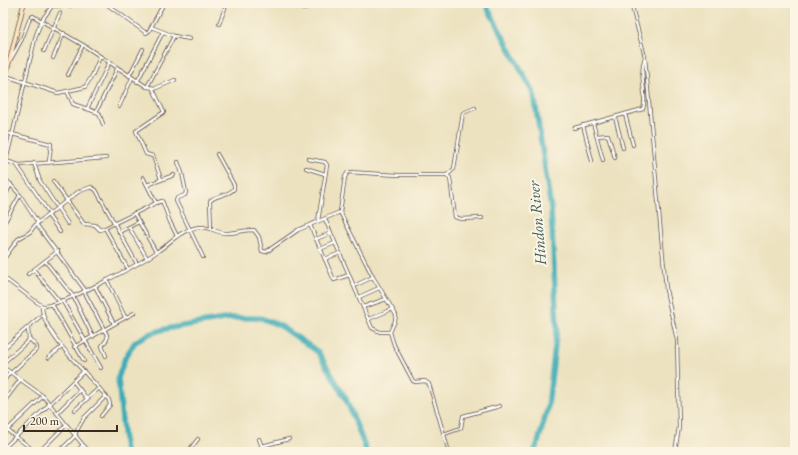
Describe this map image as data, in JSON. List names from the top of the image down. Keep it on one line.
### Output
{"water":["Hindon River"],"scale_bar":"200 m"}
